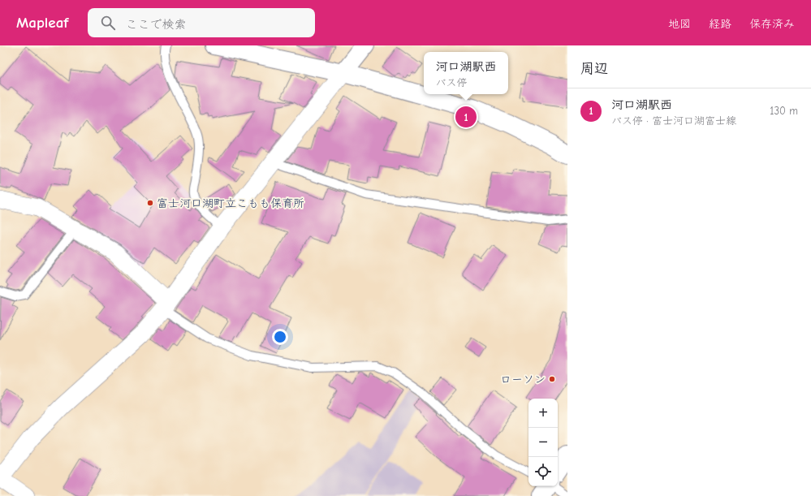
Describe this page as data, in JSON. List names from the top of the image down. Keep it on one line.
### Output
{"places":["富士河口湖町立こもも保育所","ローソン"],"page":{"header":"Mapleaf","search":"ここで検索","nav":["地図","経路","保存済み"],"heading":"周辺","popup":["河口湖駅西","バス停"],"list":[{"mark":"1","name":"河口湖駅西","note":"バス停 · 富士河口湖富士線","value":"130 m"}],"pins":"1","map_buttons":["+","−"]}}
